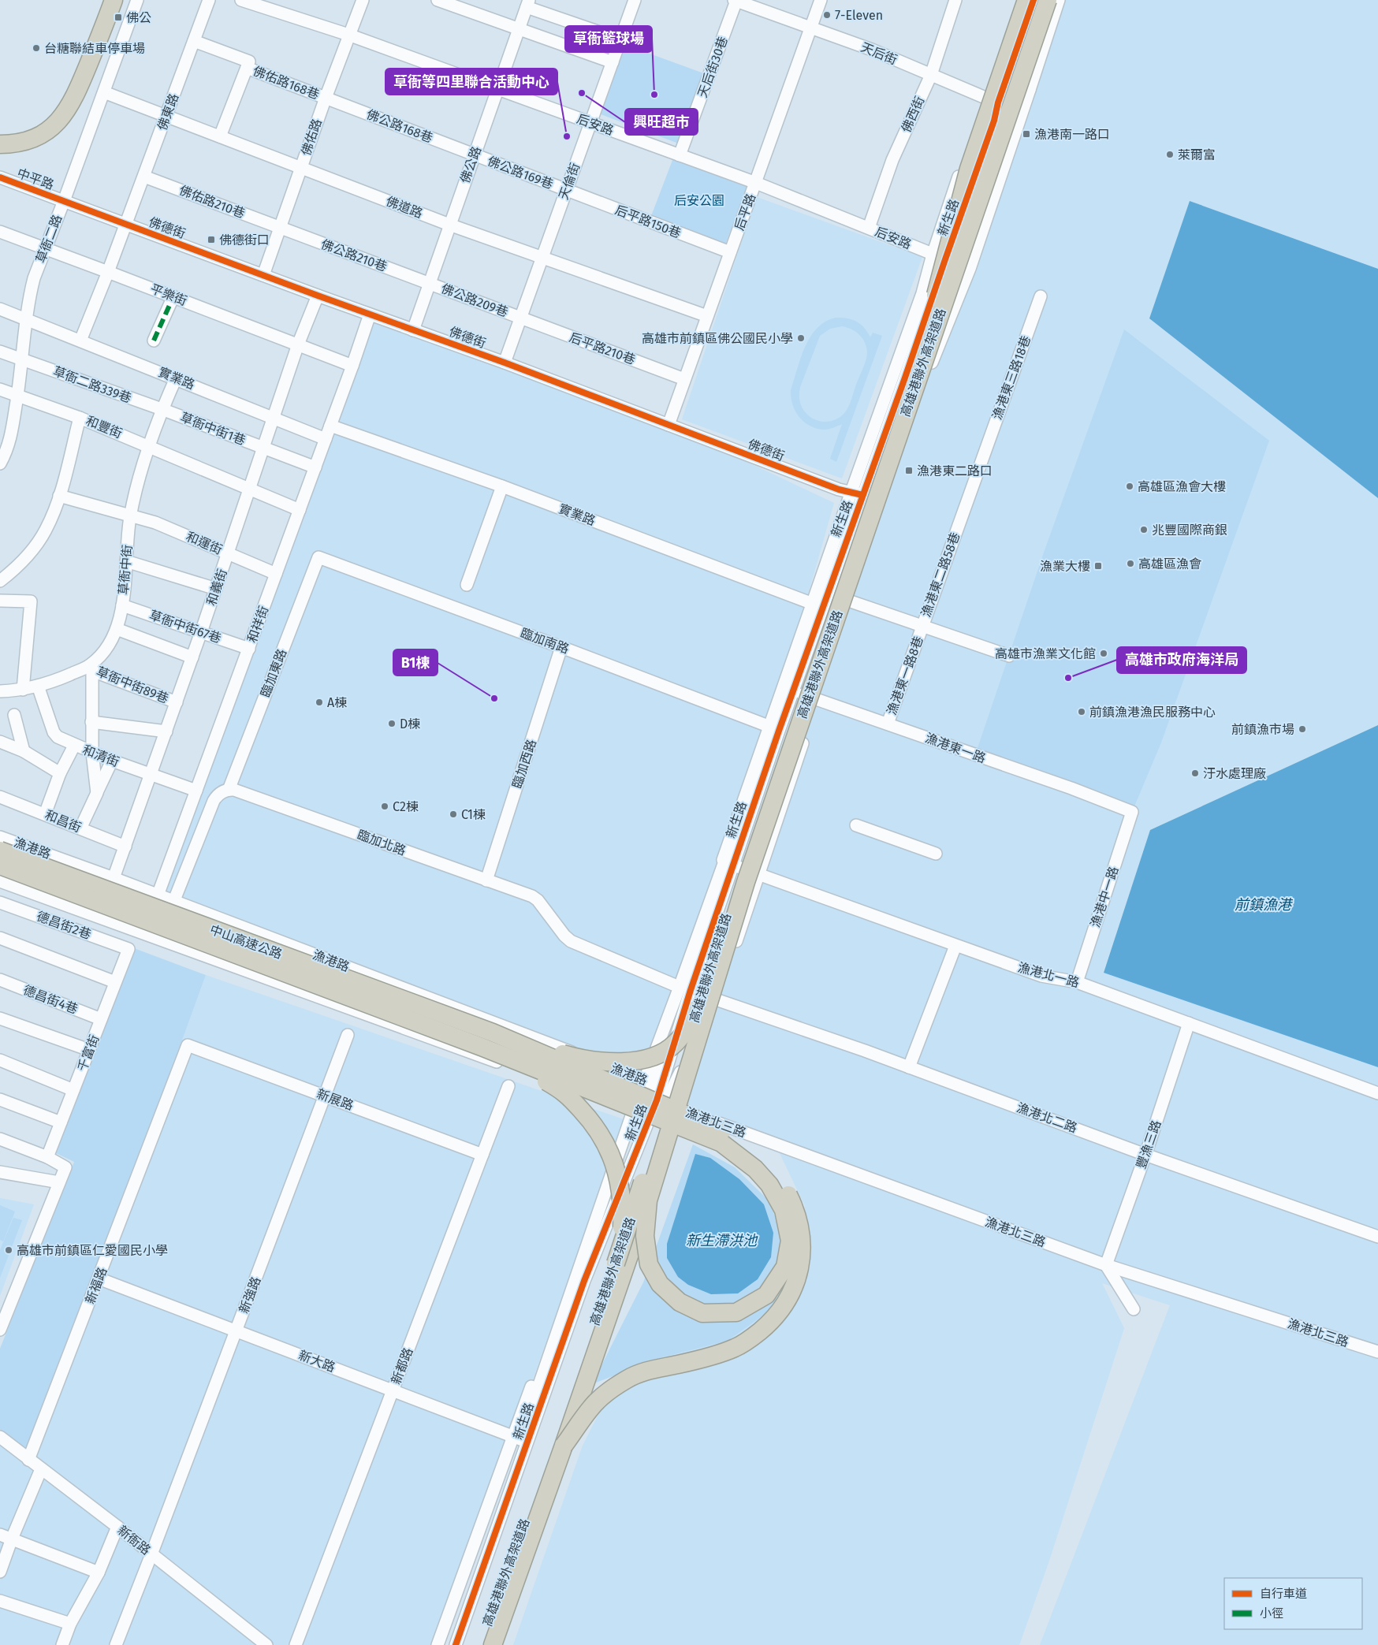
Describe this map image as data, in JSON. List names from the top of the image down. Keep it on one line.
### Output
{"streets":{"highway":["高雄港聯外高架道路","中山高速公路"],"street":["天后街","天后街30巷","佛佑路168巷","佛東路","佛西街","后安路","佛公路168巷","佛佑路","佛公路","佛公路169巷","中平路","天倫街","佛佑路210巷","佛道路","后平路","新生路","后平路150巷","佛德街","草衙二路","佛公路210巷","平樂街","佛公路209巷","后平路210巷","漁港東三路18巷","實業路","草衙二路339巷","和豐街","草衙中街1巷","和運街","草衙中街","漁港東二路58巷","和義街","和祥街","草衙中街67巷","臨加南路","臨加東路","漁港東一路8巷","草衙中街89巷","漁港東一路","和清街","臨加西路","和昌街","臨加北路","漁港路","漁港中一路","德昌街2巷","漁港北一路","德昌街4巷","千富街","新展路","漁港北二路","漁港北三路","豐漁三路","新福路","新強路","新大路","新都路","新衙路"]},"crossings":[["天后街","天后街30巷"],["天后街","佛西街"],["天后街","后平路"],["天后街","新生路"],["天后街30巷","后安路"],["佛佑路168巷","佛公路168巷"],["佛佑路168巷","佛佑路"],["佛東路","佛佑路210巷"],["佛東路","佛道路"],["佛東路","佛德街"],["佛東路","平樂街"],["佛西街","后安路"],["后安路","佛佑路"],["后安路","佛公路"],["后安路","天倫街"],["后安路","后平路"],["后安路","新生路"],["佛公路168巷","佛佑路"],["佛公路168巷","佛公路"],["佛公路168巷","佛公路169巷"],["佛佑路","佛佑路210巷"],["佛佑路","佛道路"],["佛佑路","佛德街"],["佛佑路","佛公路210巷"],["佛公路","佛公路169巷"],["佛公路","佛道路"],["佛公路","佛德街"],["佛公路","佛公路210巷"],["佛公路","佛公路209巷"],["佛公路169巷","天倫街"],["佛公路169巷","后平路150巷"],["中平路","佛德街"],["中平路","草衙二路"],["天倫街","佛道路"],["天倫街","后平路150巷"],["天倫街","佛德街"],["天倫街","佛公路209巷"],["天倫街","后平路210巷"],["佛佑路210巷","佛公路210巷"],["佛道路","后平路"],["佛道路","草衙二路"],["后平路","后平路150巷"],["后平路","佛德街"],["后平路","后平路210巷"],["新生路","佛德街"],["新生路","實業路"],["新生路","臨加南路"],["新生路","漁港東一路"],["新生路","臨加北路"],["新生路","漁港路"],["新生路","漁港北一路"],["新生路","漁港北二路"],["新生路","漁港北三路"],["新生路","新大路"],["佛德街","草衙二路"],["佛德街","和義街"],["佛德街","和祥街"],["草衙二路","平樂街"],["草衙二路","實業路"],["草衙二路","草衙二路339巷"],["佛公路210巷","佛公路209巷"],["平樂街","和義街"],["平樂街","和祥街"],["佛公路209巷","后平路210巷"],["漁港東三路18巷","漁港東二路58巷"],["實業路","草衙中街"],["實業路","和義街"],["實業路","和祥街"],["草衙二路339巷","草衙中街1巷"],["草衙二路339巷","草衙中街"],["和豐街","和運街"],["和豐街","草衙中街"],["和豐街","和義街"],["和豐街","和祥街"],["草衙中街1巷","草衙中街"],["草衙中街1巷","和義街"],["草衙中街1巷","和祥街"],["和運街","草衙中街"],["和運街","和義街"],["和運街","和祥街"],["草衙中街","草衙中街67巷"],["草衙中街","草衙中街89巷"],["草衙中街","和清街"],["漁港東二路58巷","漁港東一路8巷"],["和義街","草衙中街67巷"],["和義街","草衙中街89巷"],["和義街","和清街"],["和義街","和昌街"],["和義街","漁港路"],["和祥街","草衙中街67巷"],["和祥街","和清街"],["和祥街","漁港路"],["臨加南路","臨加東路"],["臨加南路","臨加西路"],["臨加東路","臨加北路"],["漁港東一路8巷","漁港東一路"],["漁港東一路","漁港中一路"],["臨加西路","臨加北路"],["漁港中一路","漁港北一路"],["德昌街2巷","千富街"],["漁港北一路","豐漁三路"],["德昌街4巷","千富街"],["新展路","新福路"],["新展路","新強路"],["新展路","新都路"],["漁港北二路","豐漁三路"],["漁港北三路","豐漁三路"],["新福路","新大路"],["新福路","新衙路"],["新強路","新大路"],["新強路","新衙路"],["新大路","新都路"]],"water":["前鎮漁港","新生滯洪池"],"parks":["后安公園"],"places":{"other":["7-Eleven","台糖聯結車停車場","興旺超市","草衙籃球場","草衙等四里聯合活動中心","萊爾富","高雄市前鎮區佛公國民小學","高雄區漁會大樓","兆豐國際商銀","高雄區漁會","高雄市漁業文化館","高雄市政府海洋局","B1棟","A棟","前鎮漁港漁民服務中心","D棟","前鎮漁市場","汙水處理廠","C2棟","C1棟","高雄市前鎮區仁愛國民小學"],"transit":["佛公","漁港南一路口","佛德街口","漁港東二路口","漁業大樓"]},"legend":["自行車道","小徑"]}
